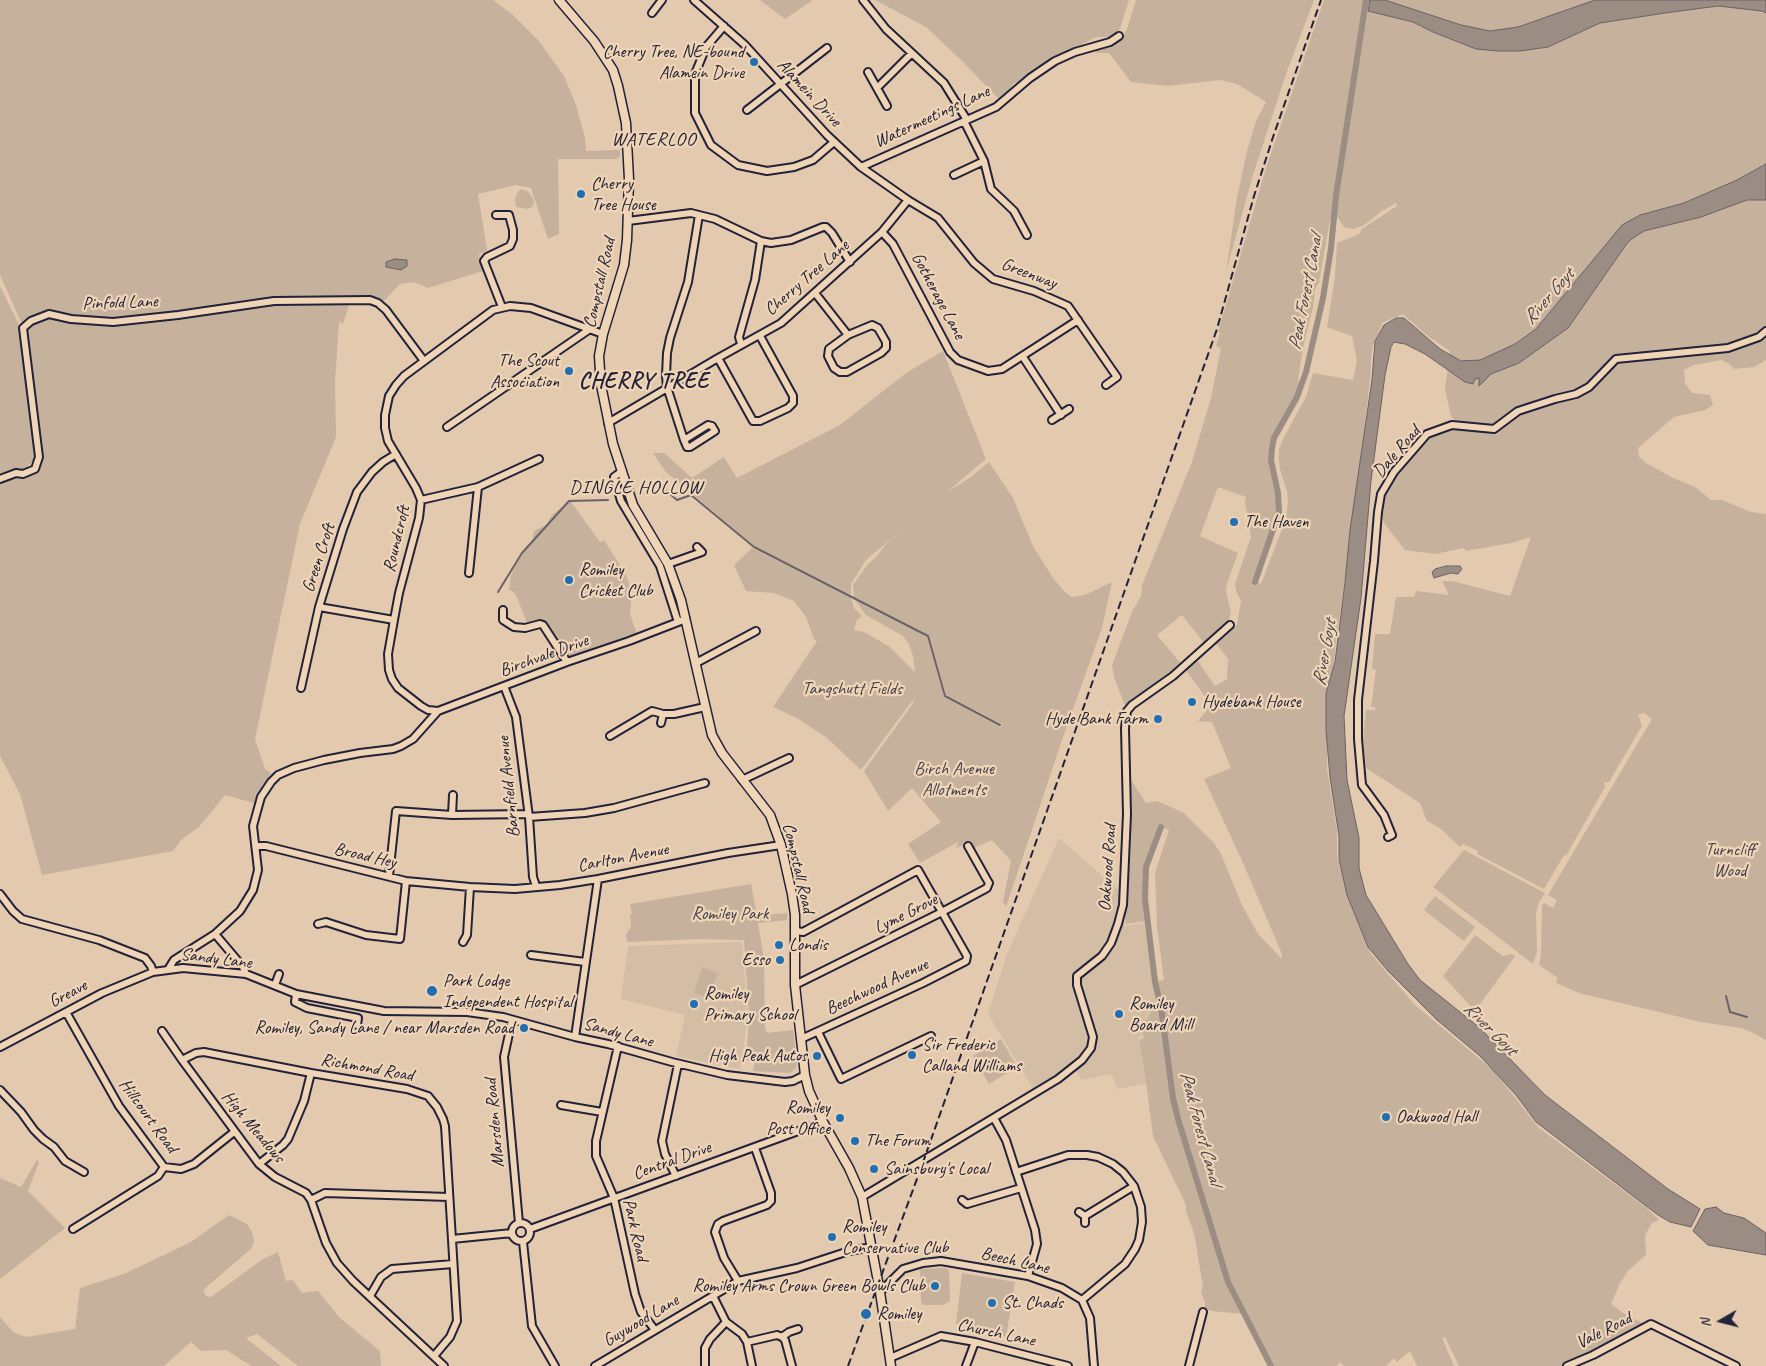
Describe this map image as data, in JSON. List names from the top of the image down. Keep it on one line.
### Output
{"streets":{"main road":["Compstall Road"],"street":["Alamein Drive","Watermeetings Lane","Greenway","Cherry Tree Lane","Gotherage Lane","Pinfold Lane","Dale Road","Roundcroft","Green Croft","Birchvale Drive","Barnfield Avenue","Broad Hey","Carlton Avenue","Oakwood Road","Lyme Grove","Sandy Lane","Beechwood Avenue","Greave","Richmond Road","Hillcourt Road","Marsden Road","High Meadows","Central Drive","Park Road","Beech Lane","Guywood Lane","Vale Road","Church Lane"]},"crossings":[["Alamein Drive","Watermeetings Lane"],["Alamein Drive","Greenway"],["Alamein Drive","Cherry Tree Lane"],["Greenway","Cherry Tree Lane"],["Greenway","Gotherage Lane"],["Cherry Tree Lane","Compstall Road"],["Cherry Tree Lane","Gotherage Lane"],["Compstall Road","Roundcroft"],["Compstall Road","Birchvale Drive"],["Compstall Road","Carlton Avenue"],["Compstall Road","Oakwood Road"],["Compstall Road","Lyme Grove"],["Compstall Road","Sandy Lane"],["Compstall Road","Beechwood Avenue"],["Compstall Road","Central Drive"],["Compstall Road","Beech Lane"],["Compstall Road","Guywood Lane"],["Compstall Road","Church Lane"],["Pinfold Lane","Roundcroft"],["Roundcroft","Green Croft"],["Roundcroft","Birchvale Drive"],["Birchvale Drive","Barnfield Avenue"],["Birchvale Drive","Broad Hey"],["Barnfield Avenue","Carlton Avenue"],["Broad Hey","Carlton Avenue"],["Lyme Grove","Beechwood Avenue"],["Sandy Lane","Greave"],["Sandy Lane","Marsden Road"],["Sandy Lane","Park Road"],["Greave","Hillcourt Road"],["Richmond Road","High Meadows"],["Hillcourt Road","High Meadows"],["Marsden Road","Central Drive"],["Central Drive","Park Road"],["Park Road","Guywood Lane"]],"districts":["WATERLOO","CHERRY TREE","DINGLE HOLLOW"],"water":["Peak Forest Canal","River Goyt"],"parks":["Tangshutt Fields","Birch Avenue Allotments","Turncliff Wood","Romiley Park"],"places":["Cherry Tree, NE-bound Alamein Drive","Cherry Tree House","The Scout Association","The Haven","Romiley Cricket Club","Hydebank House","Hyde Bank Farm","Londis","Esso","Park Lodge Independent Hospital","Romiley Primary School","Romiley Board Mill","Romiley, Sandy Lane / near Marsden Road","Sir Frederic Calland Williams","High Peak Autos","Oakwood Hall","Romiley Post Office","The Forum","Sainsbury's Local","Romiley Conservative Club","Romiley Arms Crown Green Bowls Club","St. Chads","Romiley"],"north":"left"}
